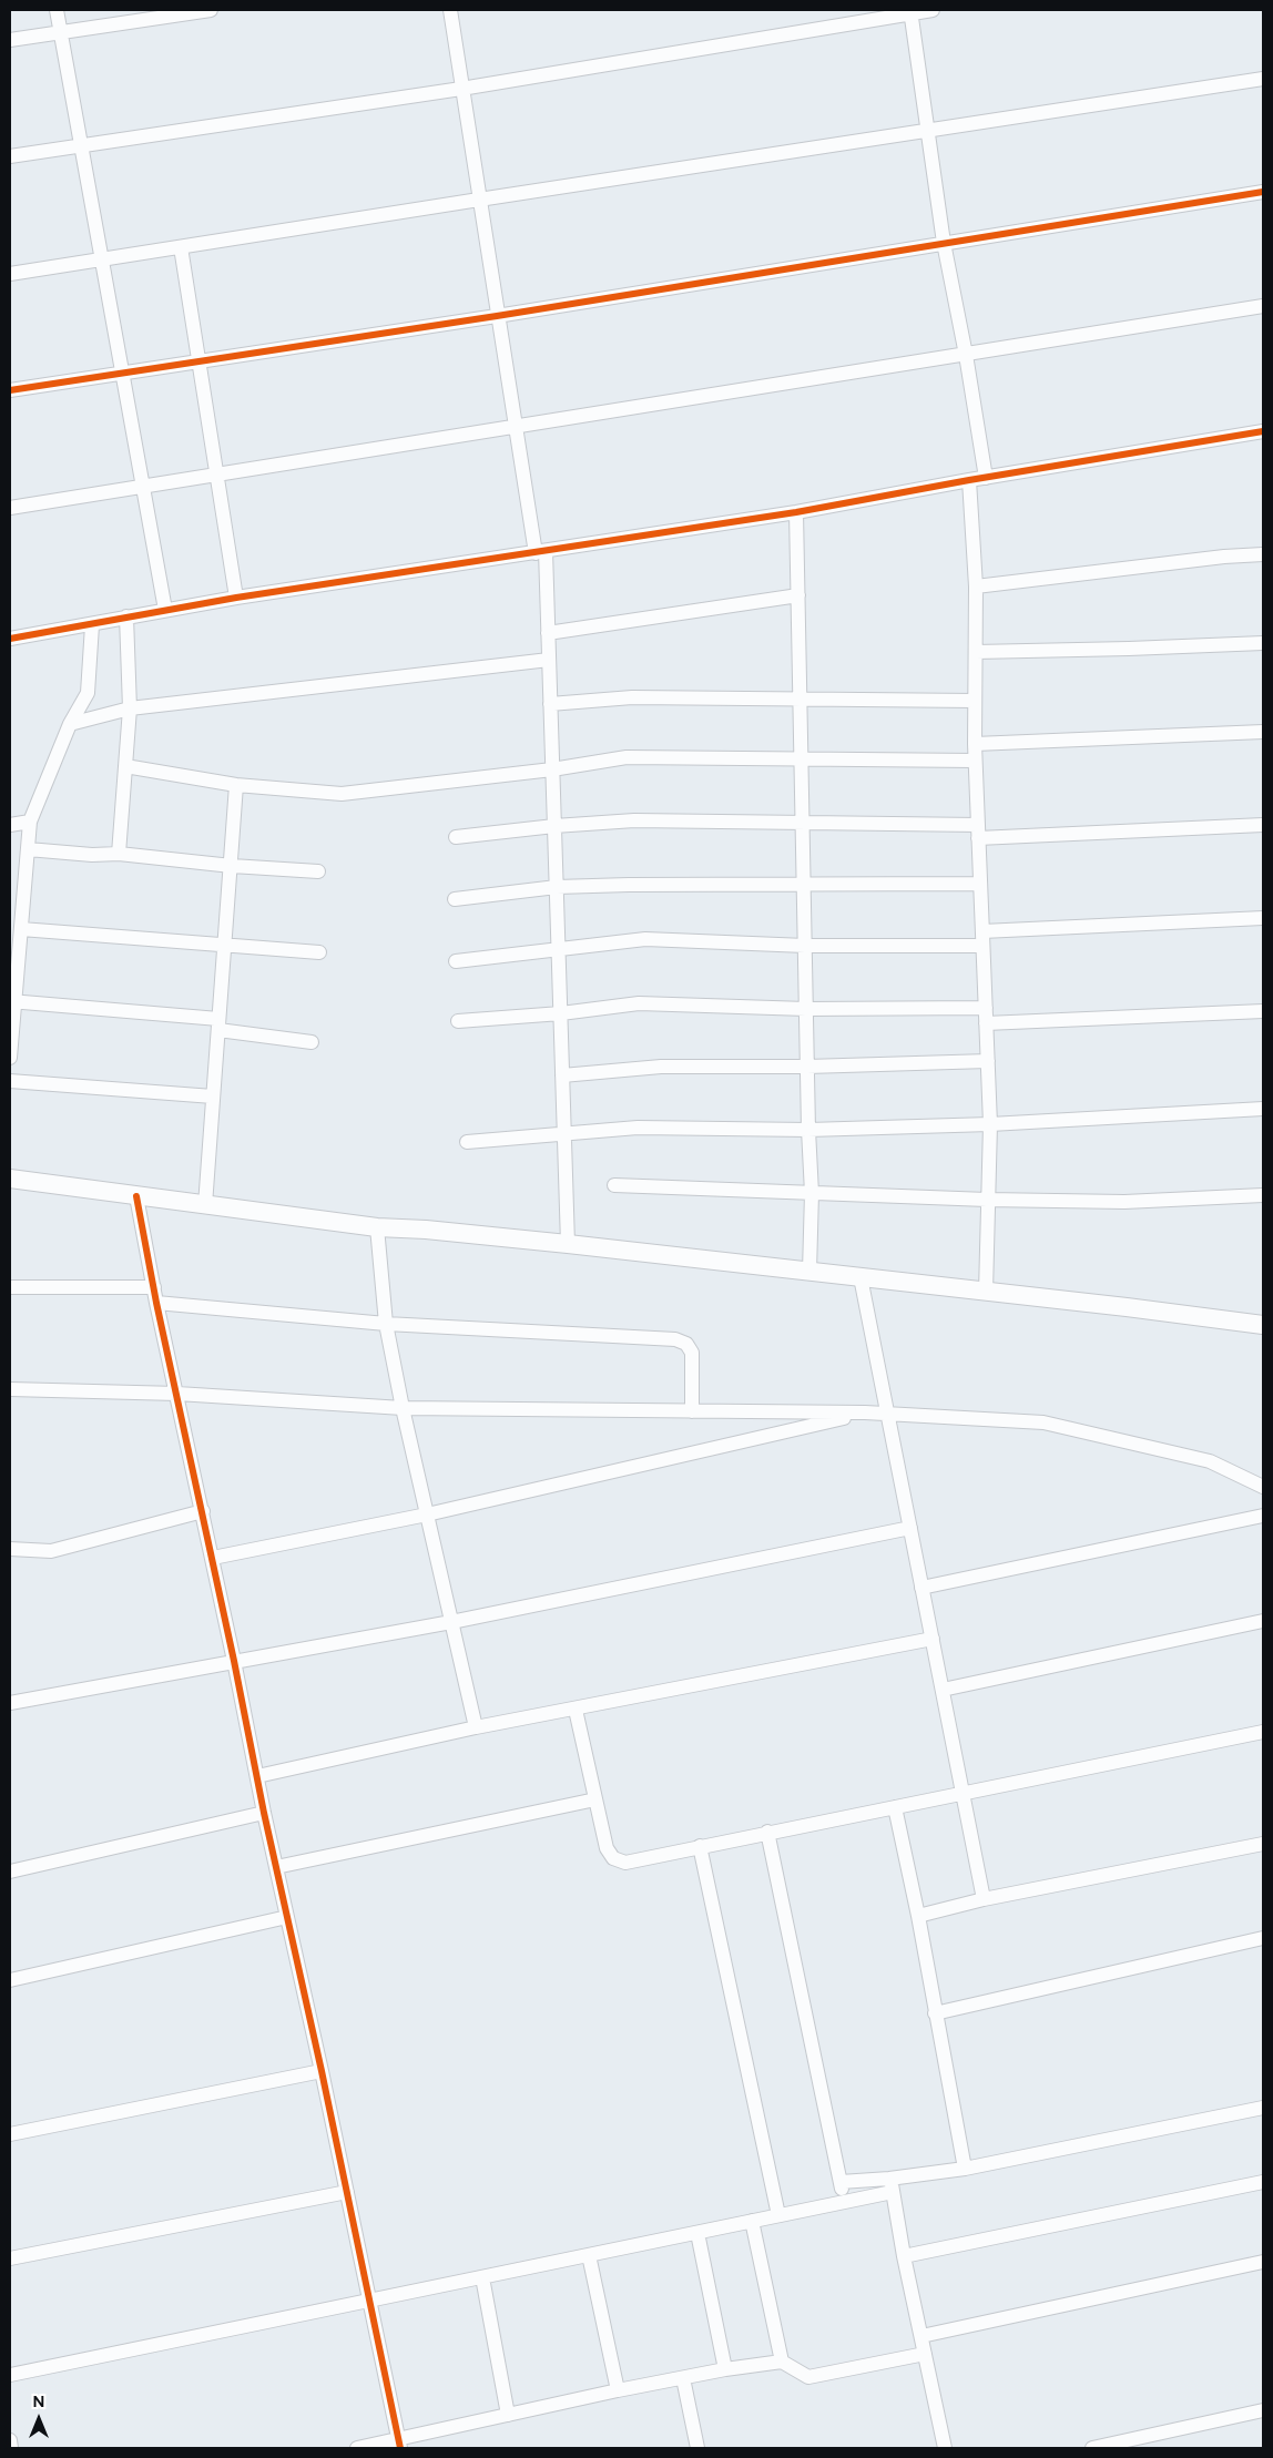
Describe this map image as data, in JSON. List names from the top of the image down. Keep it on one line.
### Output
{"north":"top"}
